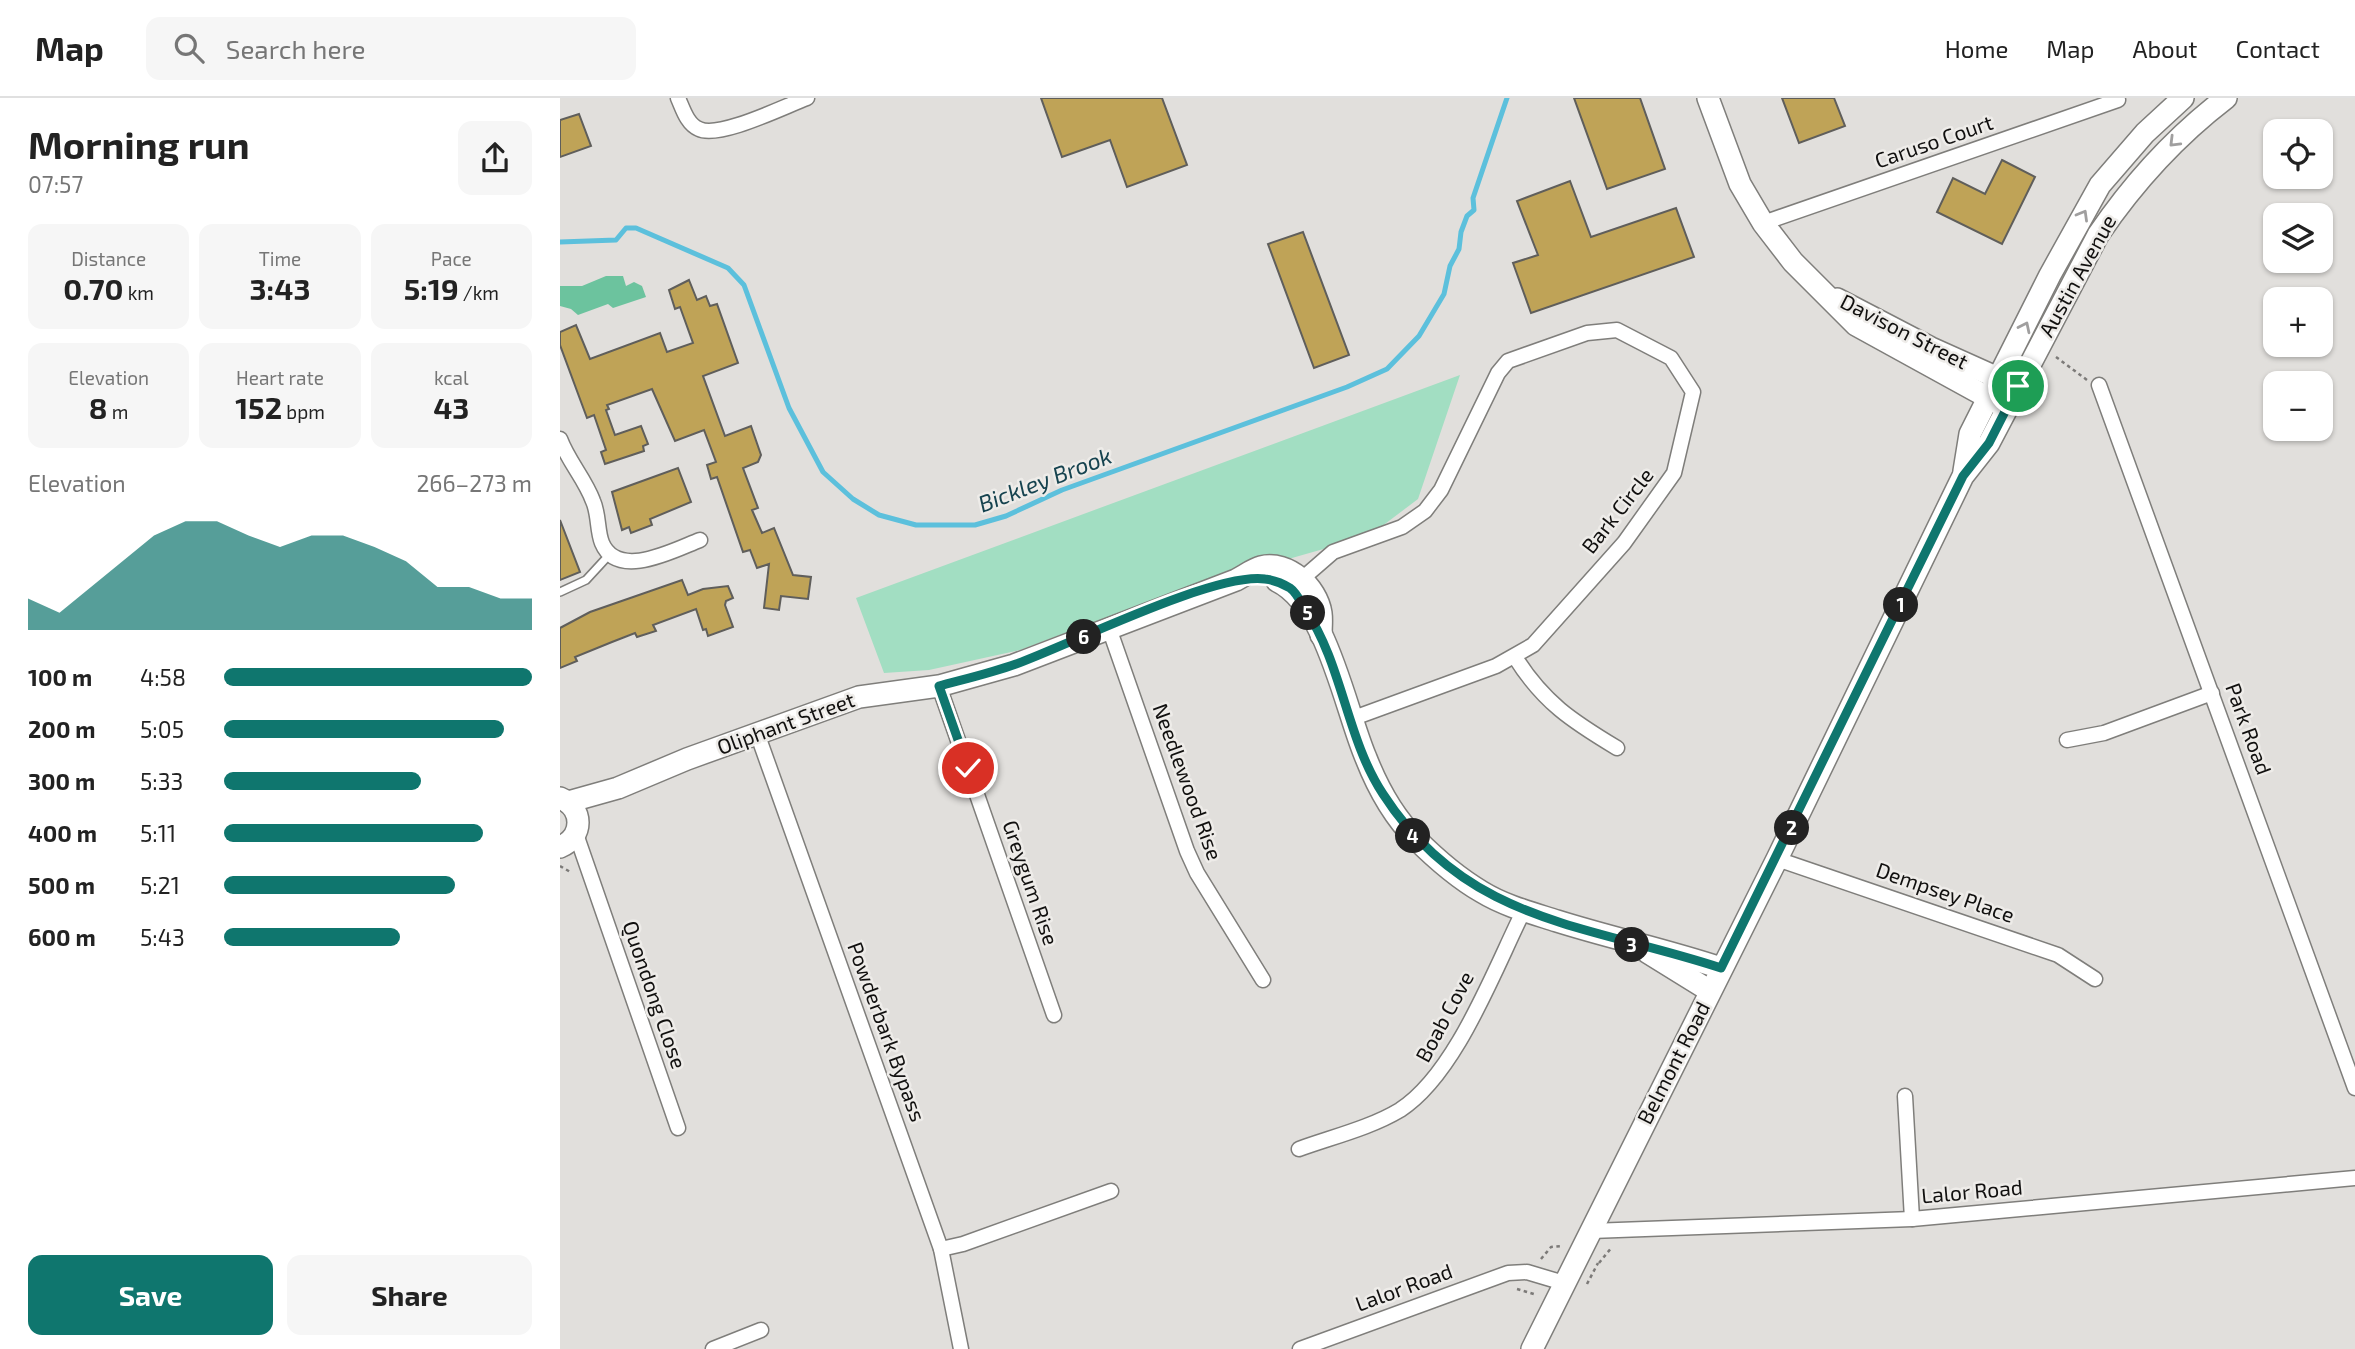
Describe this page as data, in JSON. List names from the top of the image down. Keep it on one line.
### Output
{"streets":{"main road":["Austin Avenue","Davison Street","Oliphant Street","Belmont Road"],"street":["Caruso Court","Bark Circle","Park Road","Needlewood Rise","Greygum Rise","Dempsey Place","Quondong Close","Boab Cove","Powderbark Bypass","Lalor Road"]},"crossings":[["Caruso Court","Davison Street"],["Austin Avenue","Davison Street"],["Austin Avenue","Belmont Road"],["Davison Street","Belmont Road"],["Bark Circle","Oliphant Street"],["Oliphant Street","Needlewood Rise"],["Oliphant Street","Greygum Rise"],["Oliphant Street","Quondong Close"],["Oliphant Street","Powderbark Bypass"],["Dempsey Place","Belmont Road"],["Belmont Road","Lalor Road"]],"water":["Bickley Brook"],"page":{"header":"Map","search":"Search here","nav":["Home","Map","About","Contact"],"heading":["Morning run","07:57"],"map_buttons":["+","−"],"stats":[["Distance","0.70 km"],["Time","3:43"],["Pace","5:19 /km"],["Elevation","8 m"],["Heart rate","152 bpm"],["kcal","43"]],"chart":["Elevation","266–273 m"],"pins":["1","5","6","2","4","3"],"list":[{"name":"100 m","note":"4:58"},{"name":"200 m","note":"5:05"},{"name":"300 m","note":"5:33"},{"name":"400 m","note":"5:11"},{"name":"500 m","note":"5:21"},{"name":"600 m","note":"5:43"}],"buttons":["Save","Share"]}}
